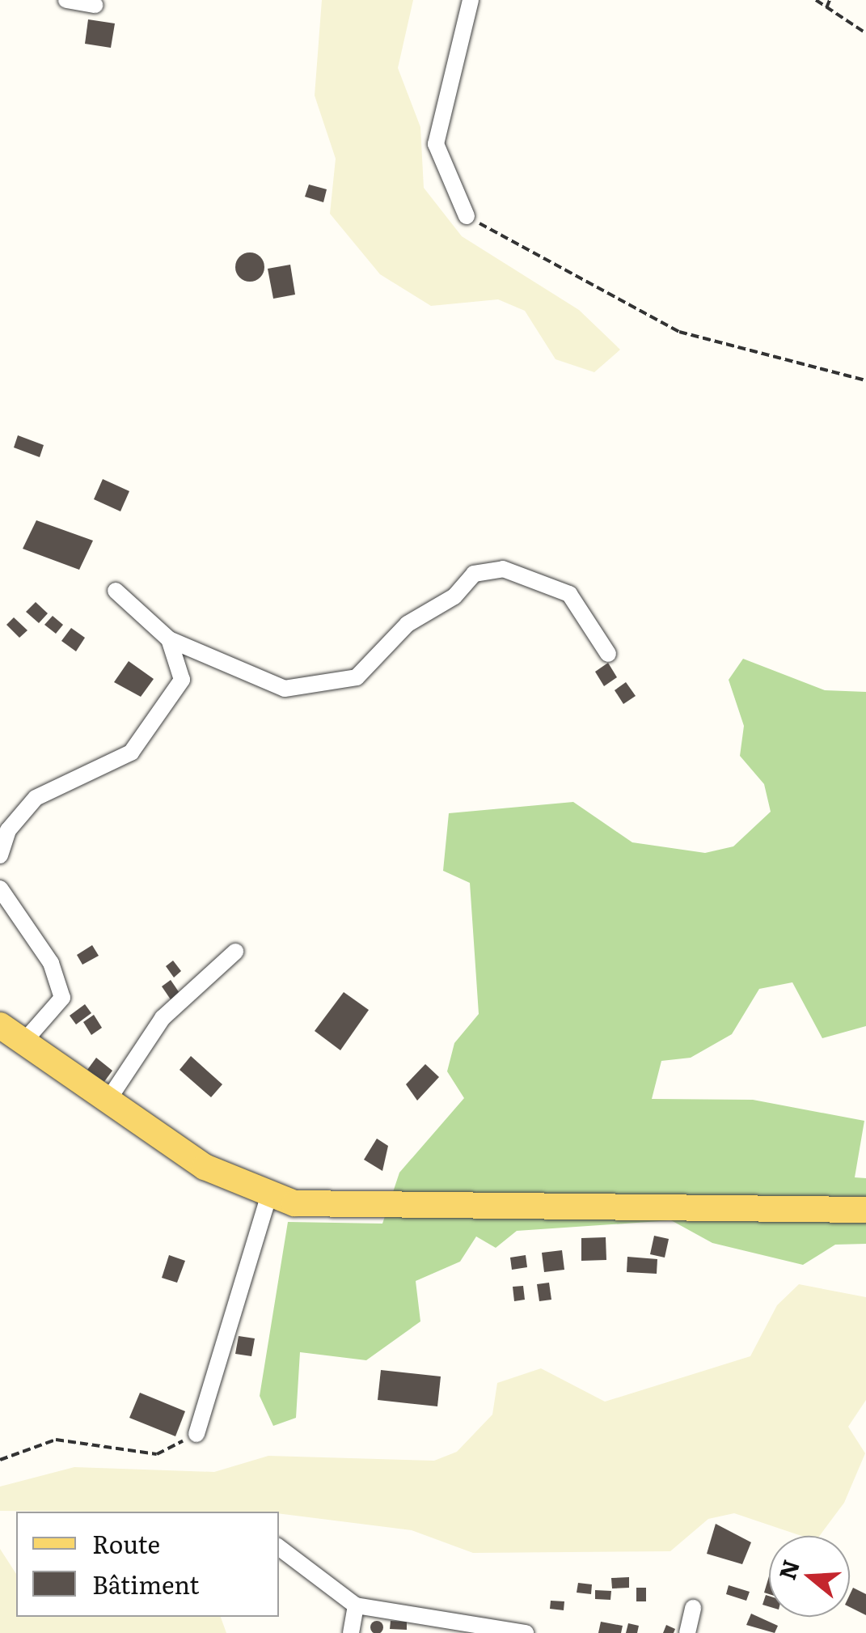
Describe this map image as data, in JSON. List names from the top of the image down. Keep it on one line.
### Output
{"legend":["Route","Bâtiment"],"north":"left"}
